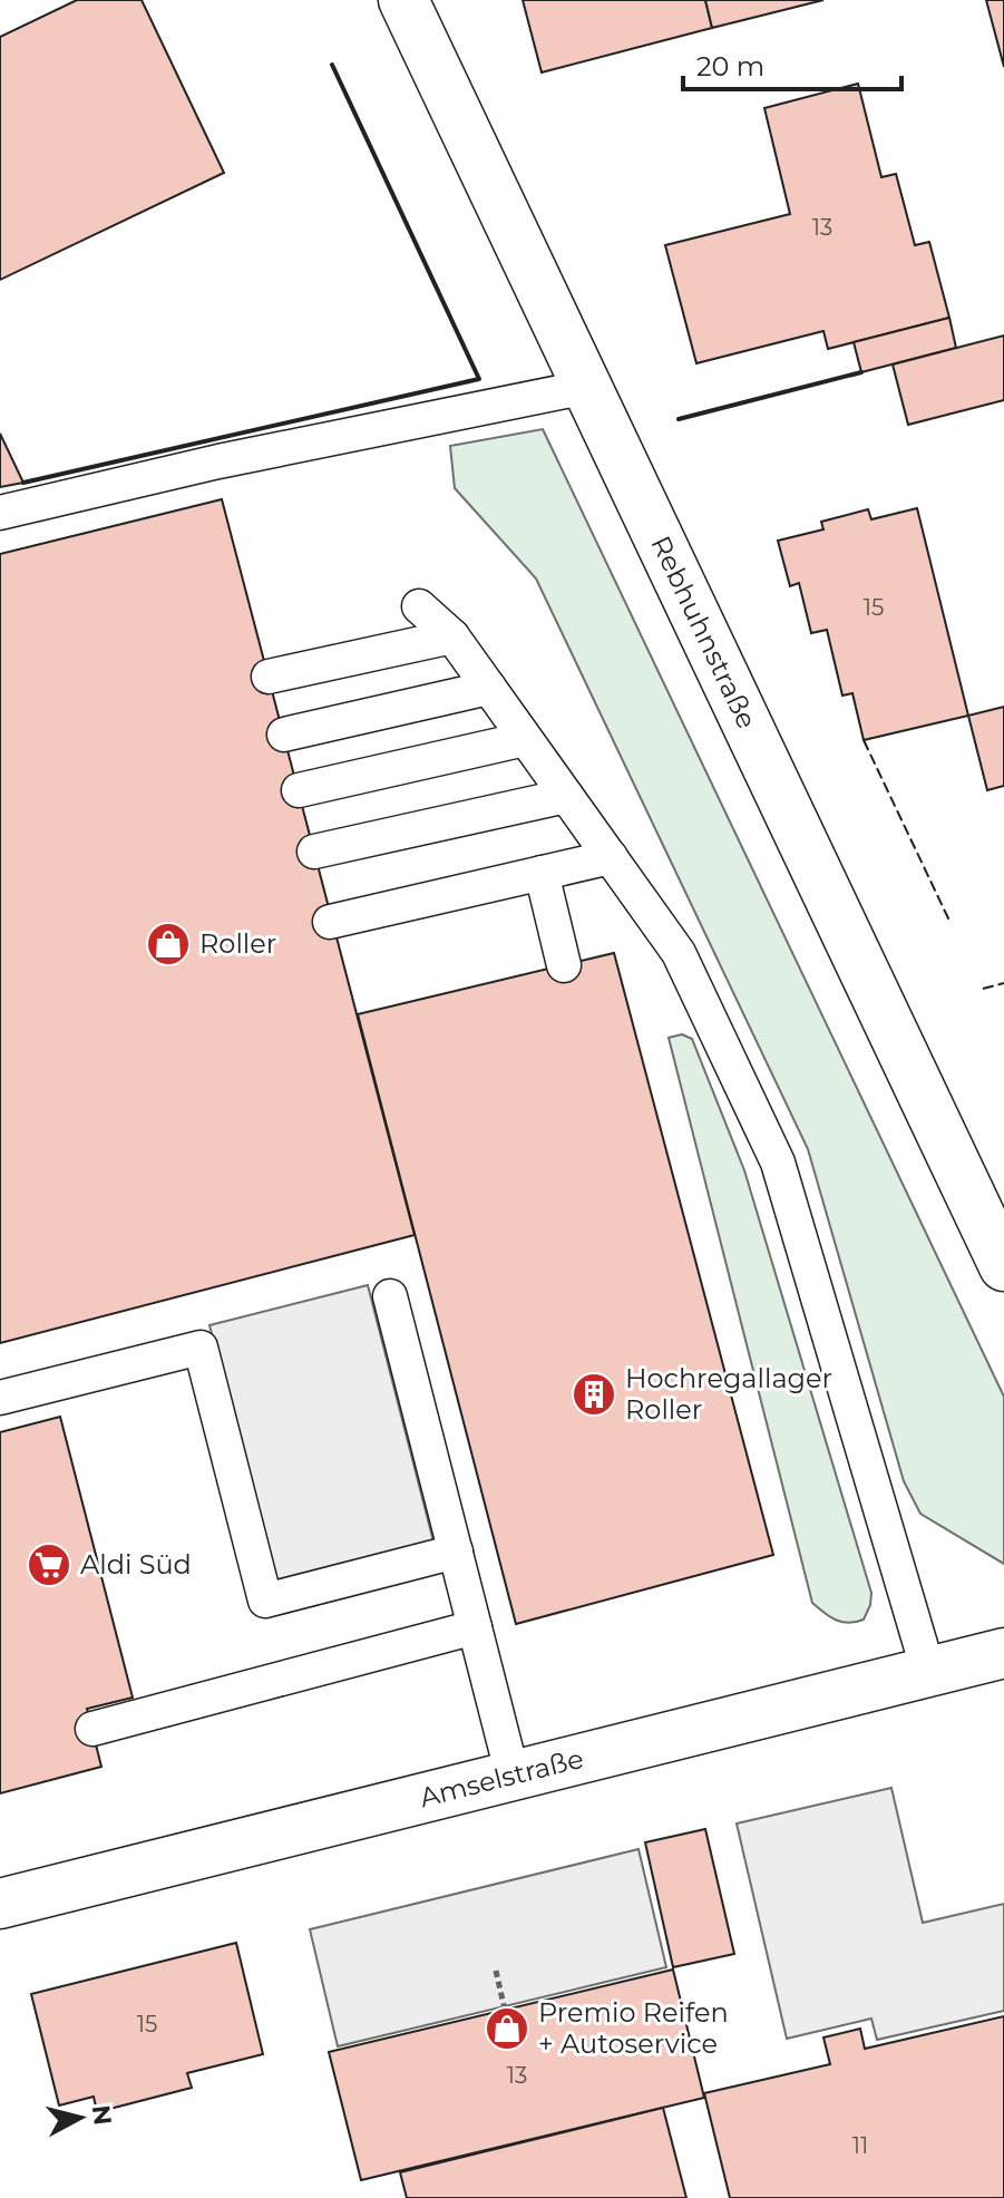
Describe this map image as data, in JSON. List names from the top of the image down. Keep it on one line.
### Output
{"streets":{"street":["Rebhuhnstraße","Amselstraße"]},"places":{"shop":["Roller","Premio Reifen + Autoservice"],"building":["Hochregallager Roller"],"supermarket":["Aldi Süd"]},"house_numbers":["13","15","15","13","11"],"scale_bar":"20 m","north":"right"}
